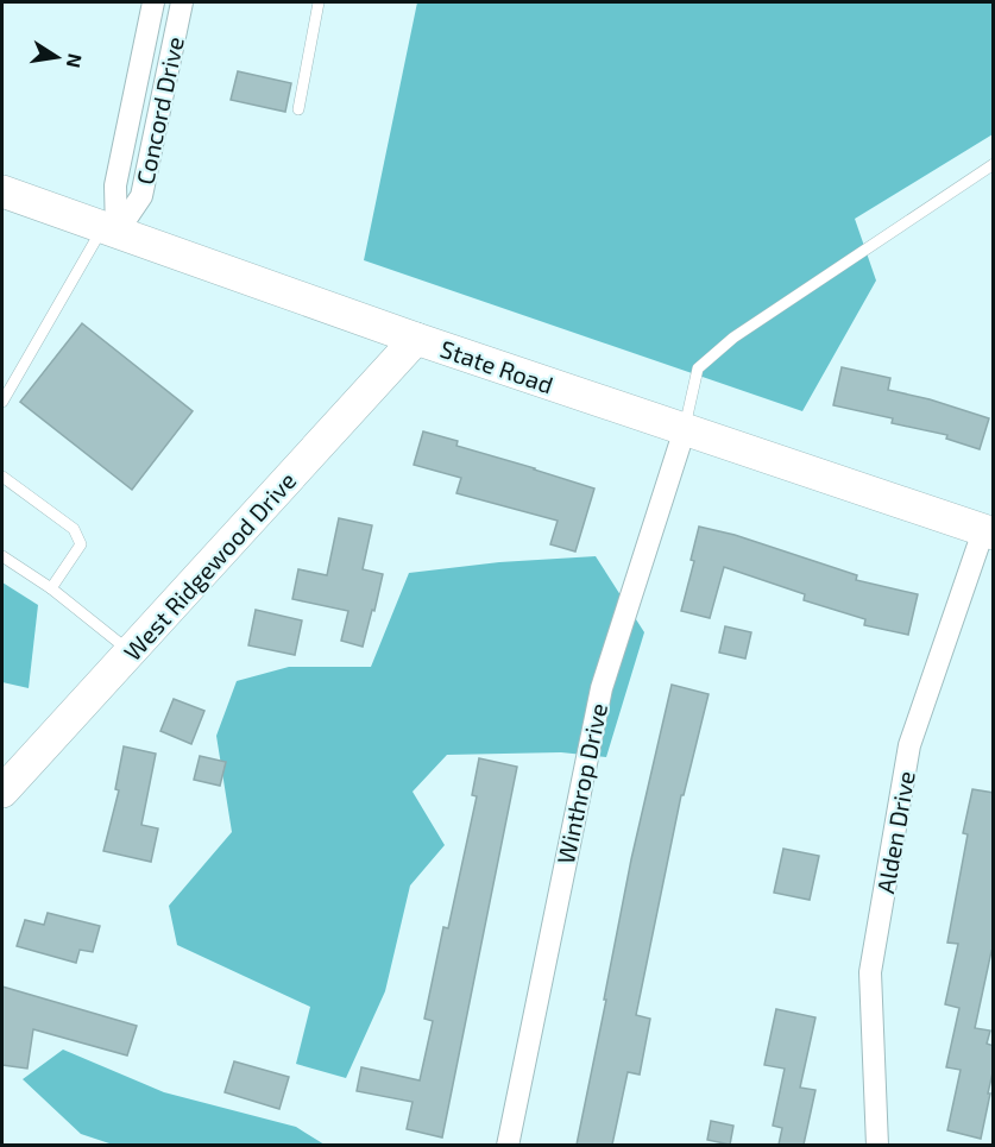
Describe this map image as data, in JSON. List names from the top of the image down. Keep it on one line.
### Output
{"streets":{"main road":["State Road","West Ridgewood Drive"],"street":["Concord Drive","Winthrop Drive","Alden Drive"]},"crossings":[["Concord Drive","State Road"],["State Road","West Ridgewood Drive"],["State Road","Winthrop Drive"],["State Road","Alden Drive"]],"north":"right"}
